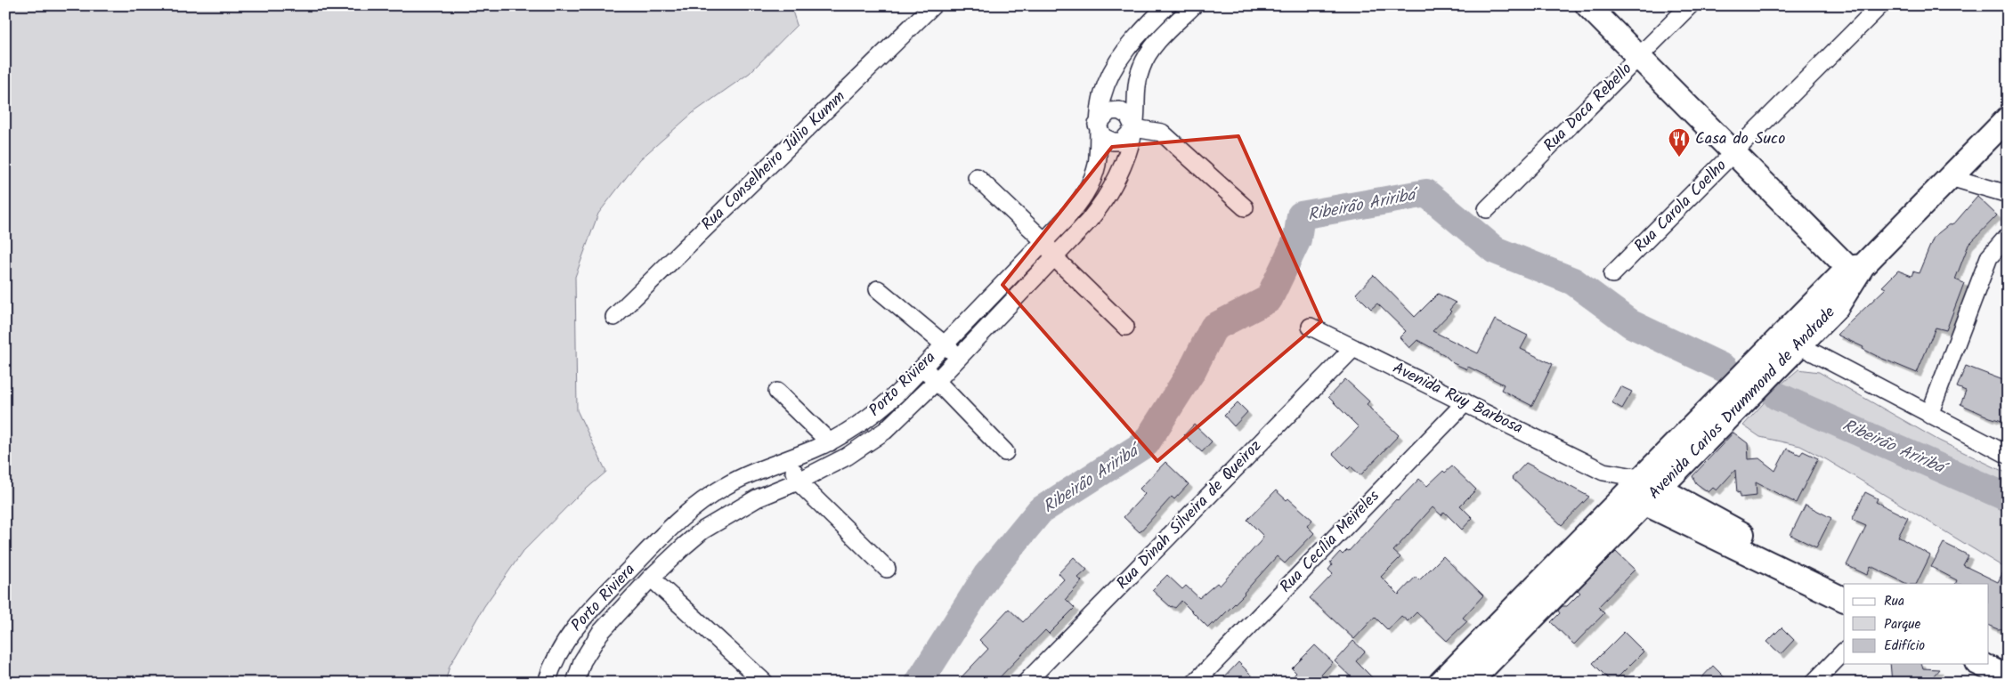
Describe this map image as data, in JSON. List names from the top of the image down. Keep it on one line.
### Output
{"streets":{"main road":["Avenida Ruy Barbosa","Avenida Carlos Drummond de Andrade"],"street":["Rua Doca Rebello","Rua Conselheiro Júlio Kumm","Rua Carola Coelho","Porto Riviera","Rua Dinah Silveira de Queiroz","Rua Cecília Meireles"]},"crossings":[["Avenida Ruy Barbosa","Avenida Carlos Drummond de Andrade"],["Avenida Ruy Barbosa","Rua Dinah Silveira de Queiroz"],["Avenida Ruy Barbosa","Rua Cecília Meireles"]],"water":["Ribeirão Ariribá"],"places":{"restaurant":["Casa do Suco"]},"legend":["Rua","Parque","Edifício"]}
